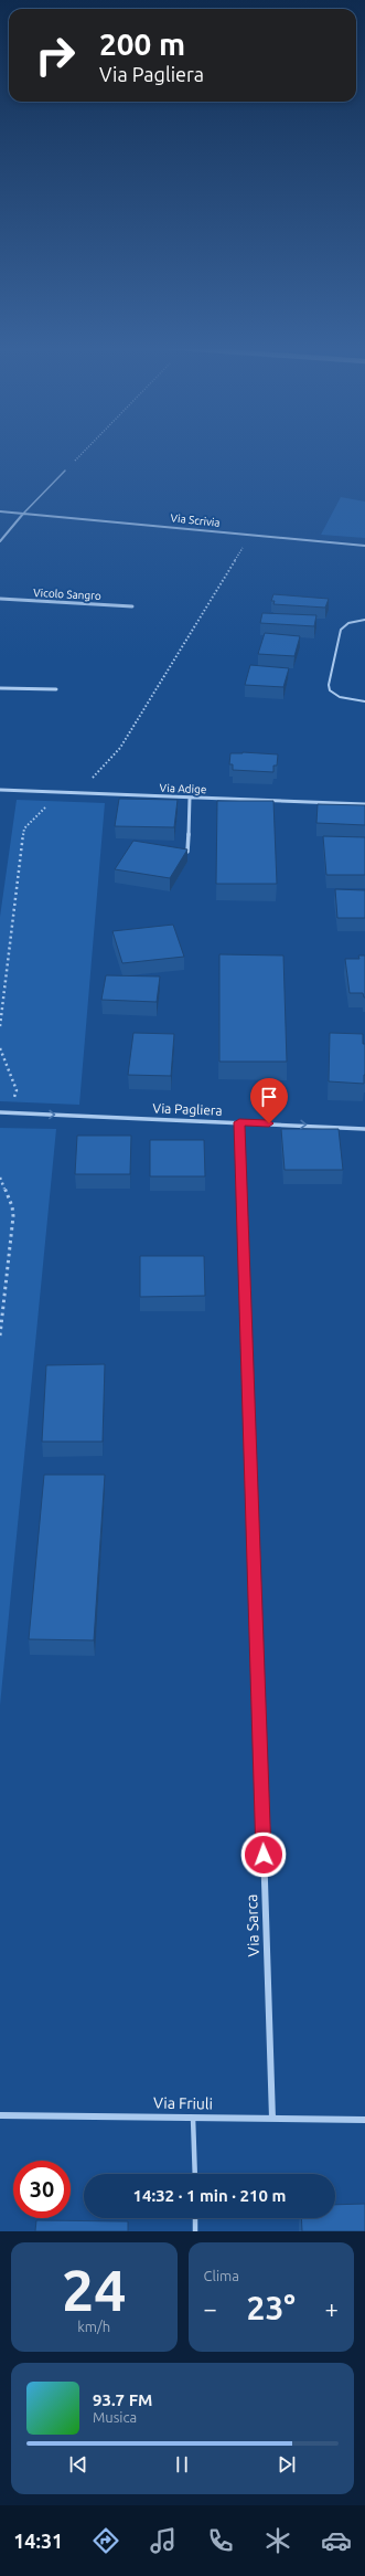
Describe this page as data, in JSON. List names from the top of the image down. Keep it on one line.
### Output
{"streets":{"street":["Via Scrivia","Vicolo Sangro","Via Adige","Via Pagliera","Via Sarca","Via Friuli"]},"crossings":[["Via Pagliera","Via Sarca"],["Via Sarca","Via Friuli"]],"one_way":["Via Pagliera"],"page":{"turn":["200 m","Via Pagliera"],"limit":"30","trip":"14:32 · 1 min · 210 m","tile":[["24","km/h"],"Clima"],"heat":["−","23°","+"],"song":["93.7 FM","Musica"],"tabs":"14:31"}}
